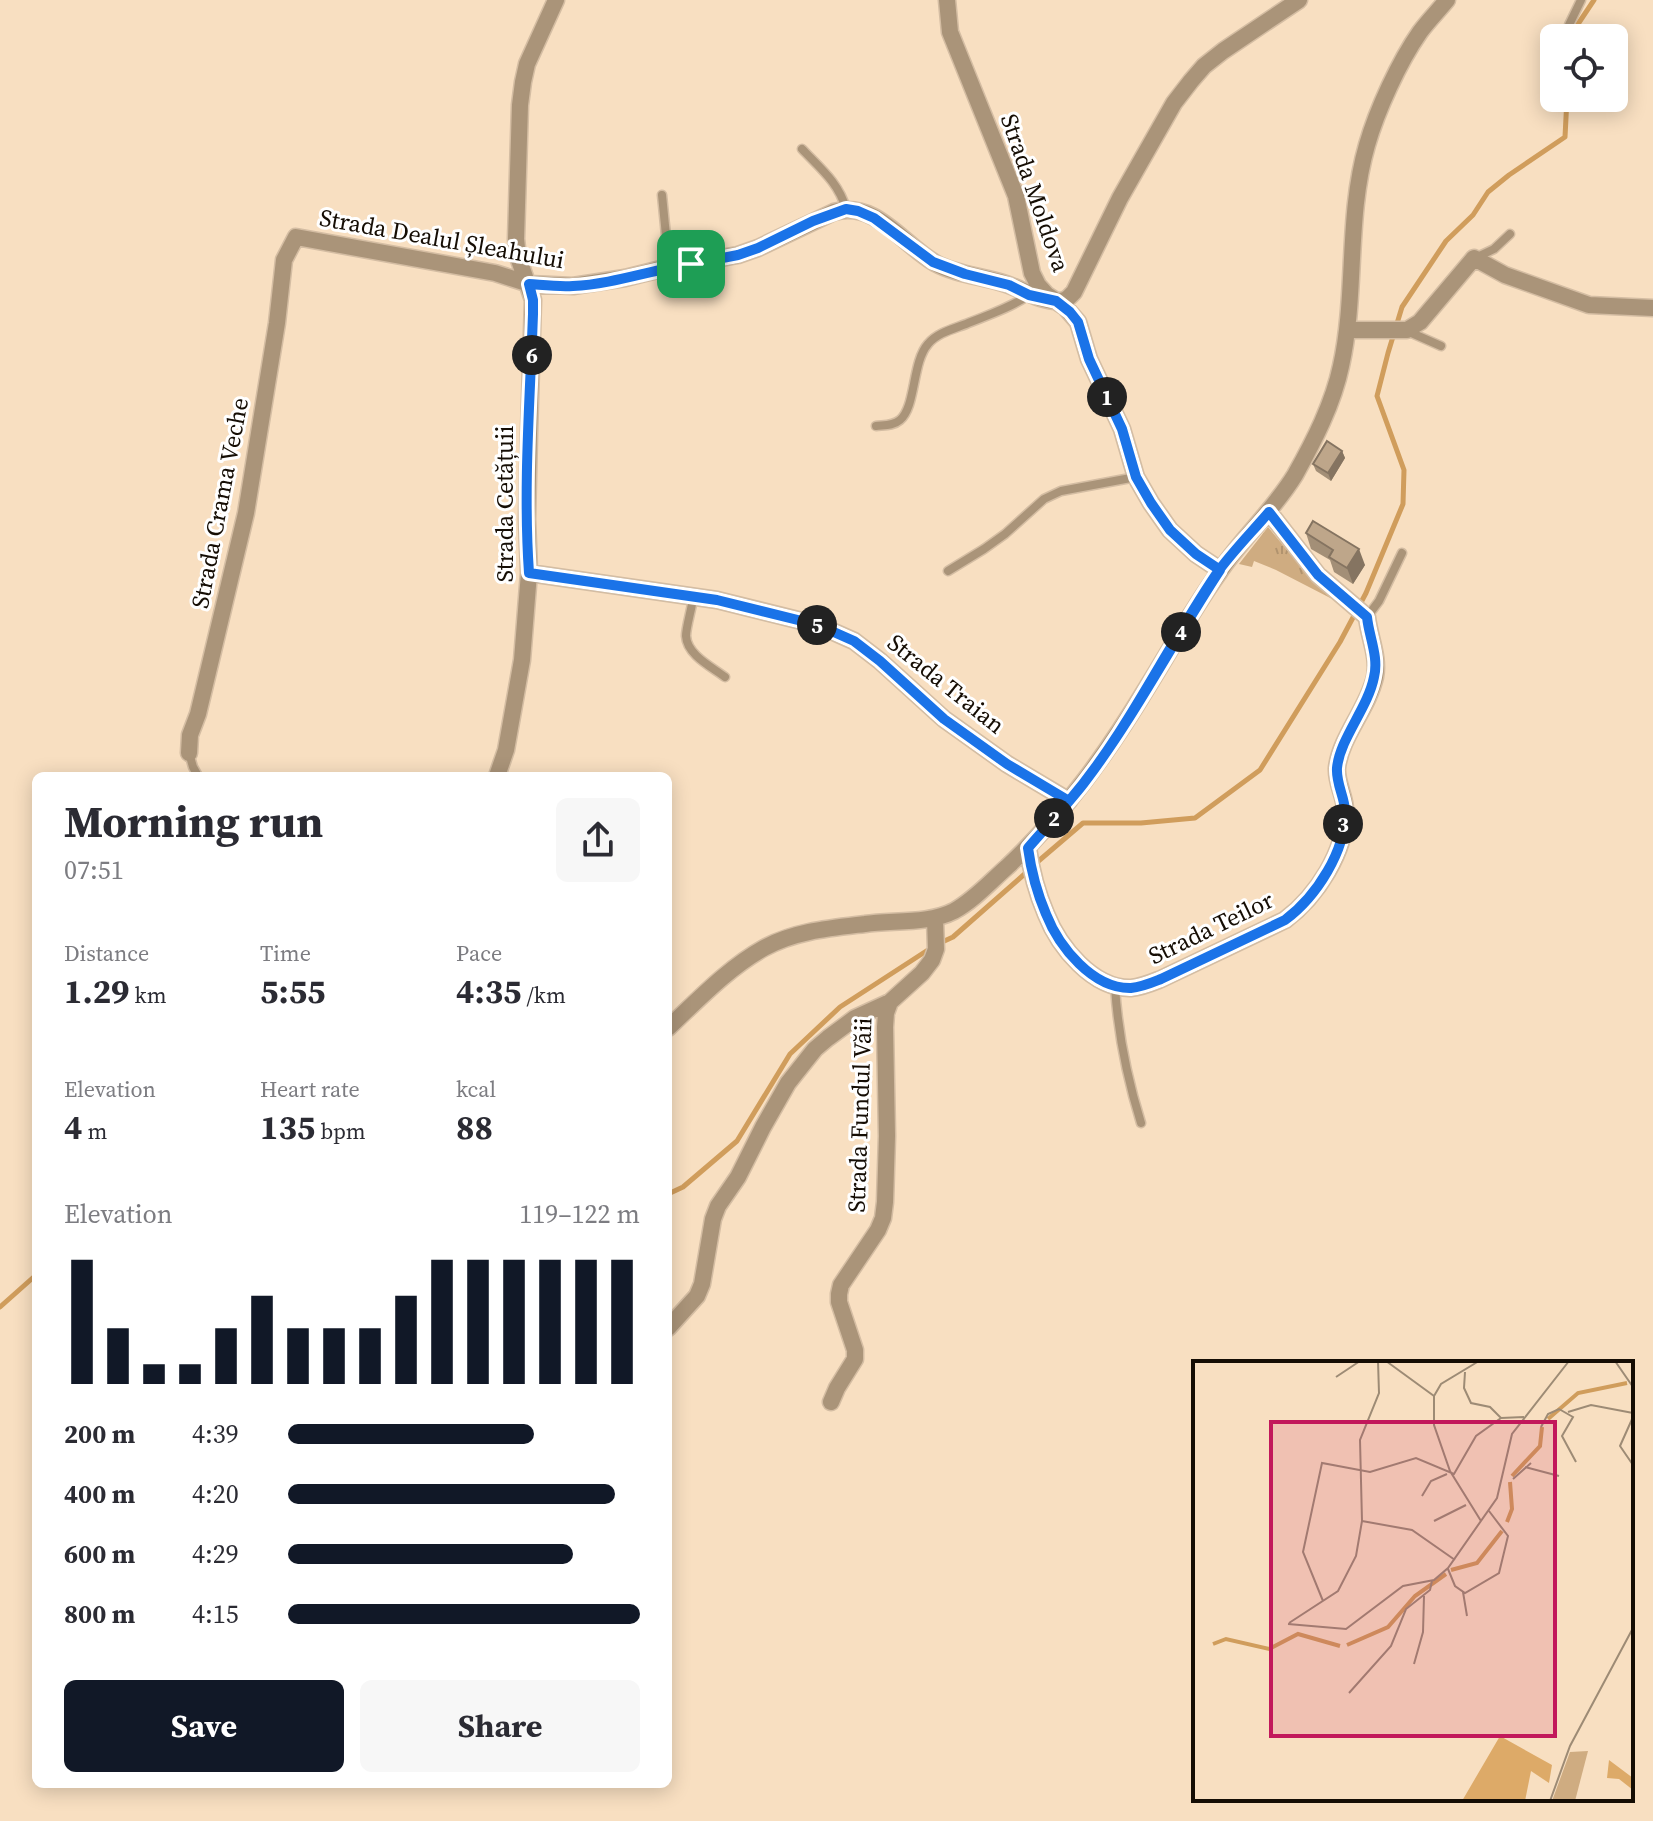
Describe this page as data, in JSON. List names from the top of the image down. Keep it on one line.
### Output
{"streets":{"street":["Strada Moldova","Strada Dealul Șleahului","Strada Crama Veche","Strada Cetățuii","Strada Traian","Strada Teilor","Strada Fundul Văii"]},"crossings":[["Strada Dealul Șleahului","Strada Crama Veche"],["Strada Dealul Șleahului","Strada Cetățuii"],["Strada Cetățuii","Strada Traian"]],"page":{"pins":["6","1","5","4","2","3"],"heading":["Morning run","07:51"],"stats":[["Distance","1.29 km"],["Time","5:55"],["Pace","4:35 /km"],["Elevation","4 m"],["Heart rate","135 bpm"],["kcal","88"]],"chart":["Elevation","119–122 m"],"list":[{"name":"200 m","note":"4:39"},{"name":"400 m","note":"4:20"},{"name":"600 m","note":"4:29"},{"name":"800 m","note":"4:15"}],"buttons":["Save","Share"]}}
